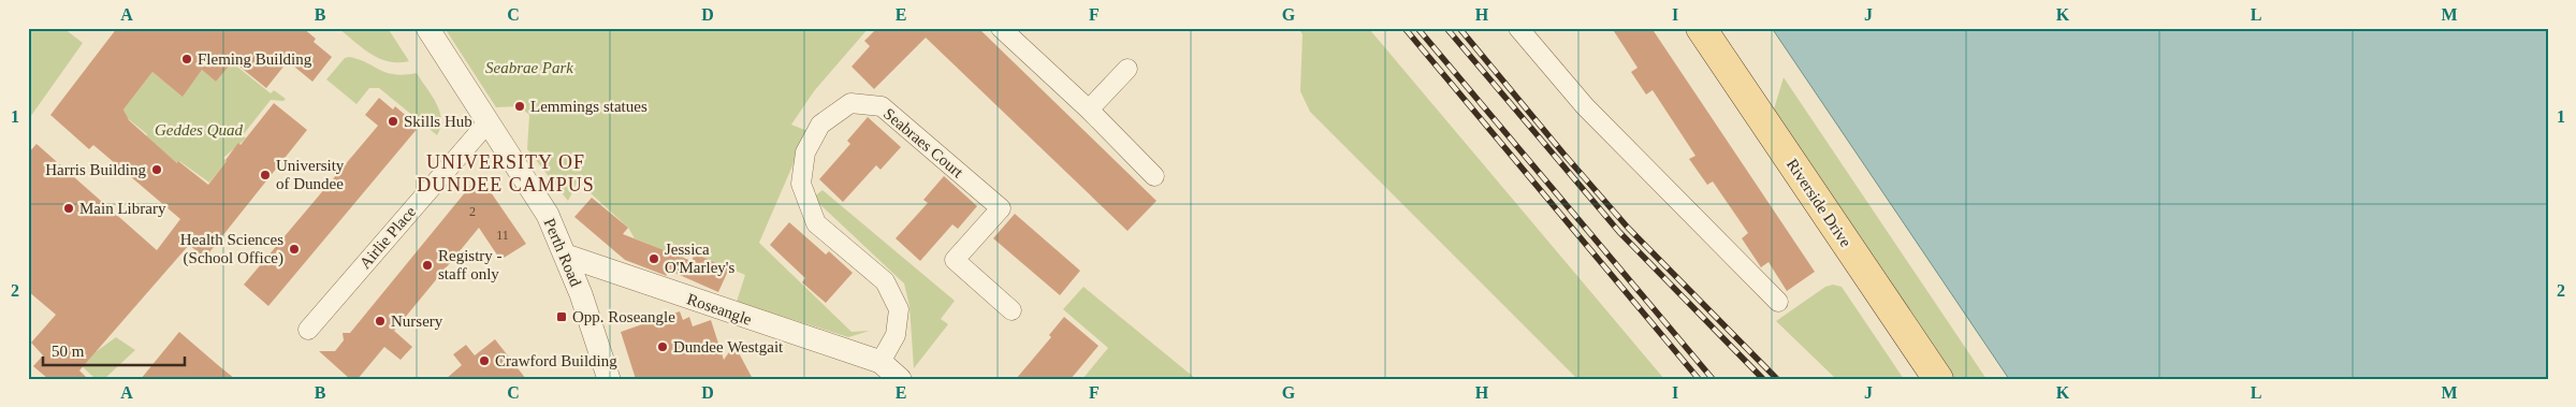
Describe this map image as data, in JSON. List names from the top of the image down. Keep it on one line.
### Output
{"streets":{"main road":["Riverside Drive"],"street":["Seabraes Court","Airlie Place","Perth Road","Roseangle"]},"crossings":[["Seabraes Court","Roseangle"],["Airlie Place","Perth Road"],["Perth Road","Roseangle"]],"districts":["UNIVERSITY OF DUNDEE CAMPUS"],"parks":["Seabrae Park","Geddes Quad"],"places":{"other":["Fleming Building","Lemmings statues","Skills Hub","Harris Building","University of Dundee","Main Library","Health Sciences (School Office)","Jessica O'Marley's","Registry - staff only","Nursery","Dundee Westgait","Crawford Building"],"transit":["Opp. Roseangle"]},"house_numbers":["2","11"],"scale_bar":"50 m","grid":{"columns":["A","B","C","D","E","F","G","H","I","J","K","L","M"],"rows":["1","2"]}}
